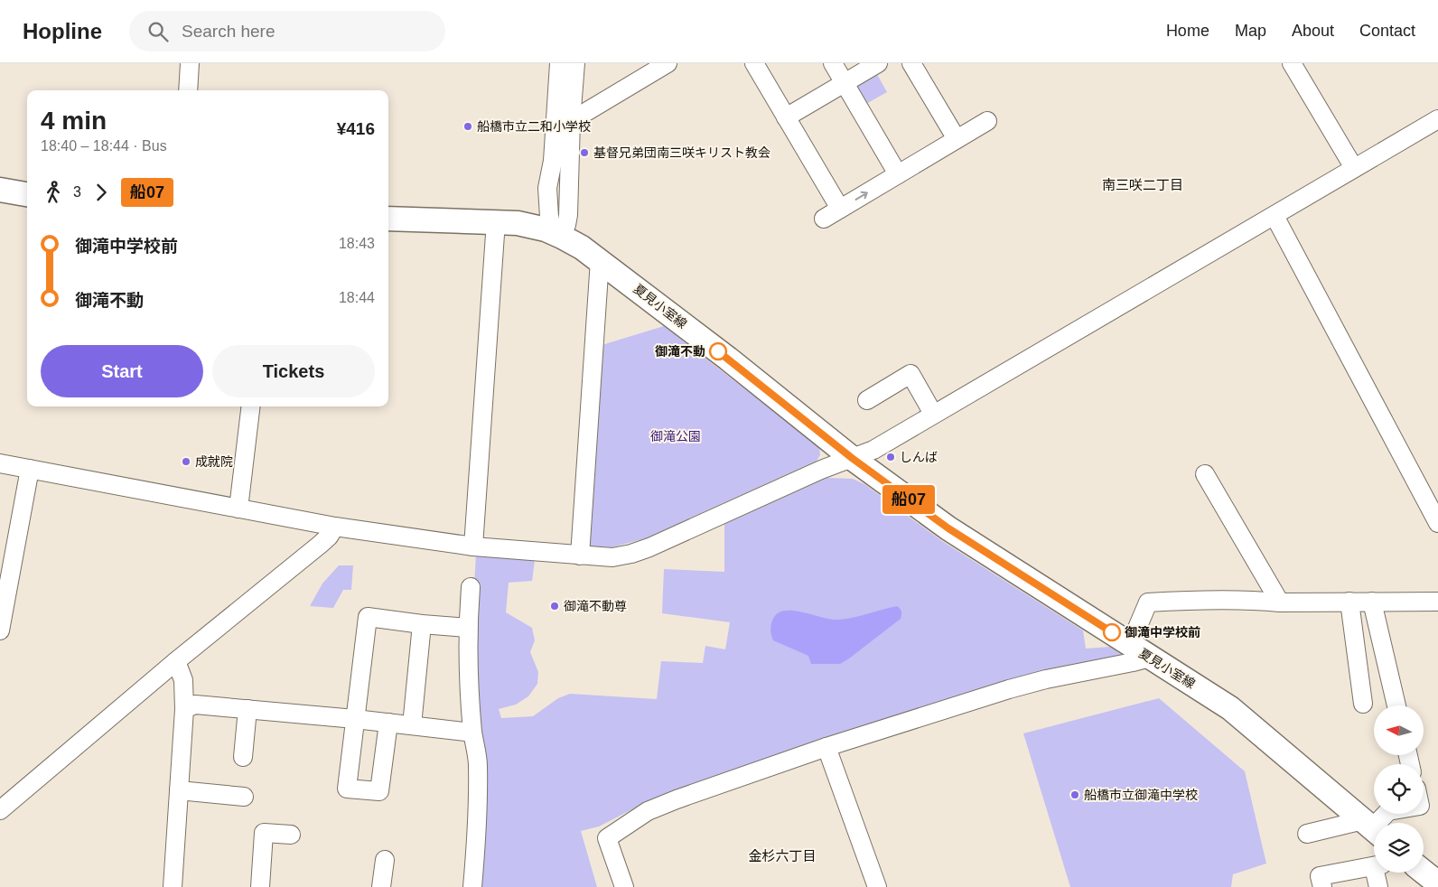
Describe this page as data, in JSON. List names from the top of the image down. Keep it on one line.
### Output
{"streets":{"main road":["夏見小室線"]},"districts":["南三咲二丁目","金杉六丁目"],"parks":["御滝公園"],"places":["船橋市立二和小学校","基督兄弟団南三咲キリスト教会","御滝不動","しんば","成就院","御滝不動尊","御滝中学校前","船橋市立御滝中学校"],"lines":["bus line 船07"],"north":"left","page":{"header":"Hopline","search":"Search here","nav":["Home","Map","About","Contact"],"on_map":"船07","heading":["4 min","18:40 – 18:44 · Bus","¥416"],"legs":["3","船07"],"list":[{"name":"御滝中学校前","value":"18:43"},{"name":"御滝不動","value":"18:44"}],"buttons":["Start","Tickets"]}}
